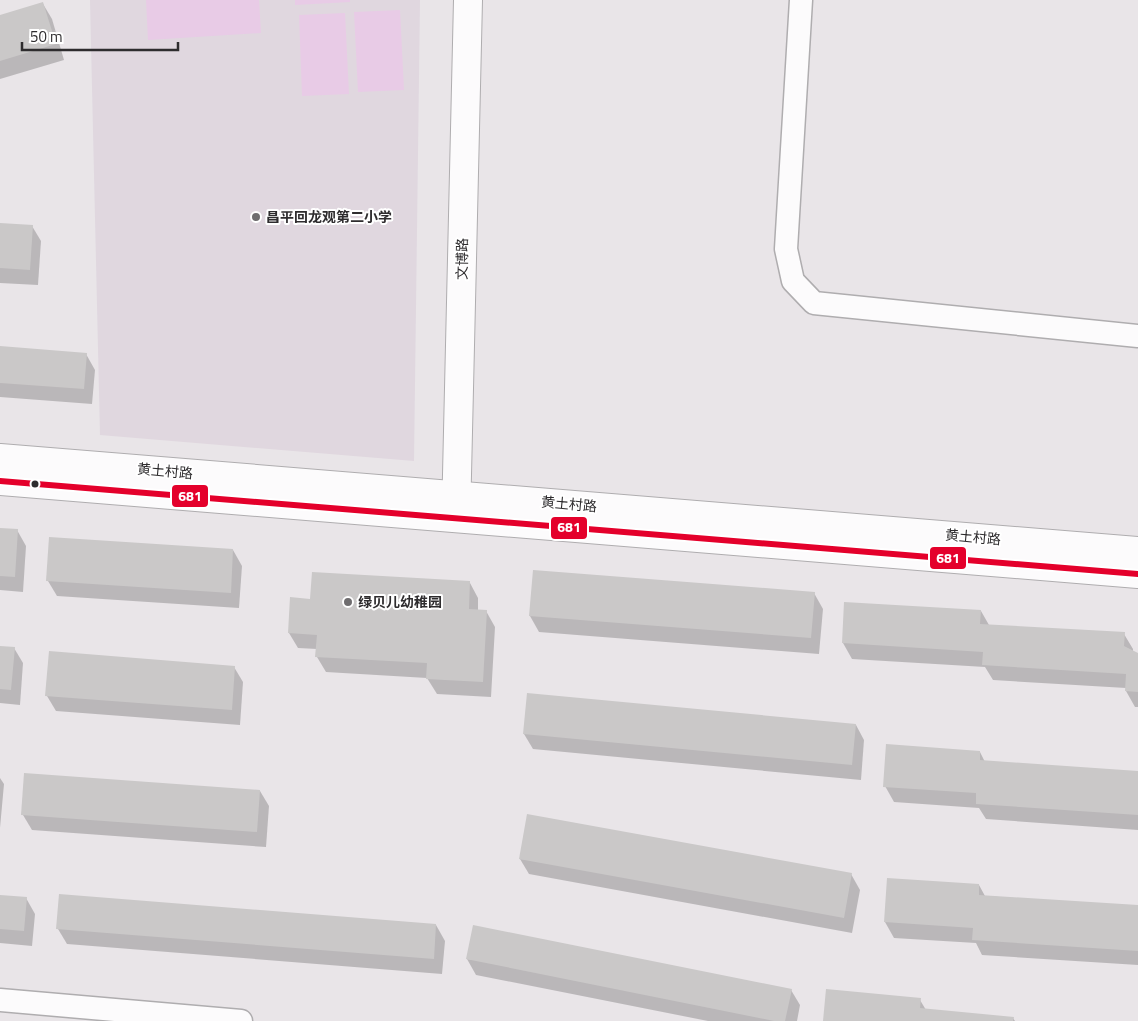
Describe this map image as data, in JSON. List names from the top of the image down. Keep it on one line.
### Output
{"streets":{"main road":["文博路","黄土村路"]},"crossings":[["文博路","黄土村路"]],"places":["昌平回龙观第二小学","绿贝儿幼稚园"],"lines":["transit line 681"],"scale_bar":"50 m"}
